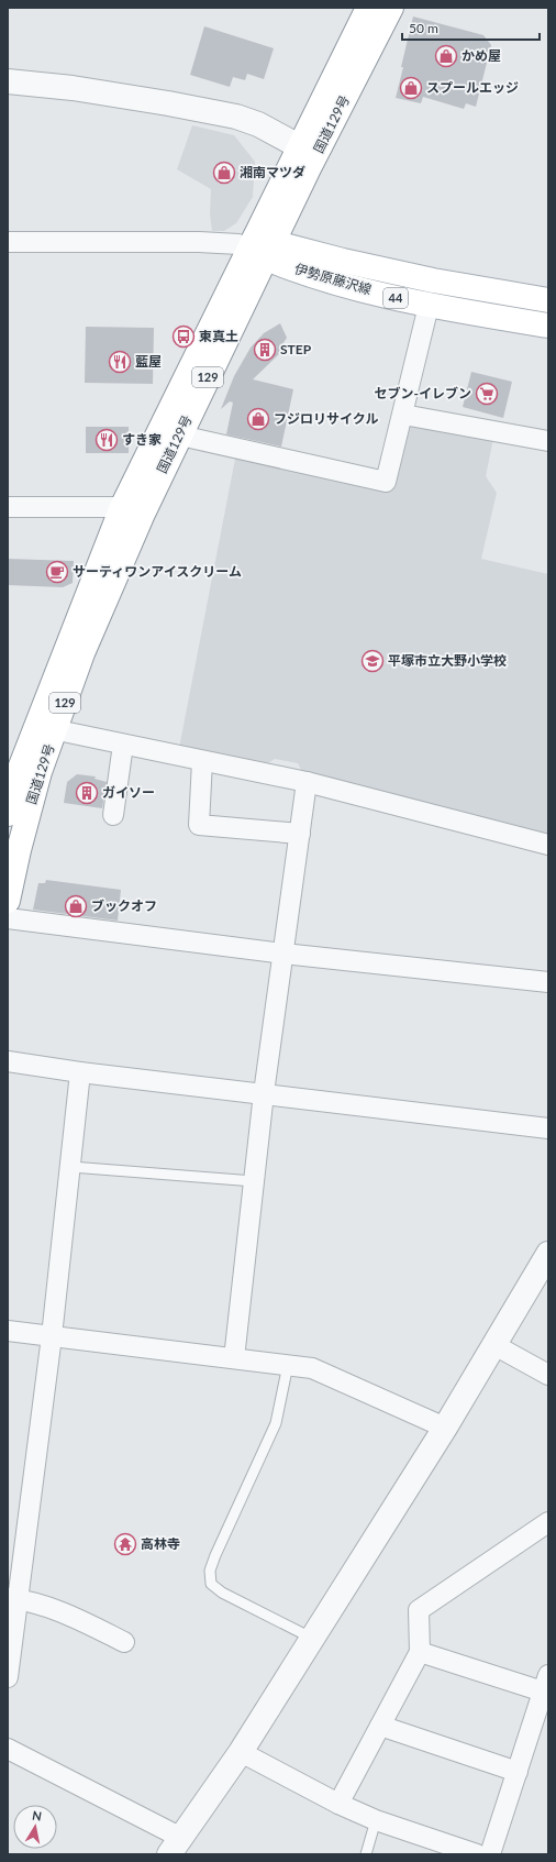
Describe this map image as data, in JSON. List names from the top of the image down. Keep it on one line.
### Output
{"streets":{"main road":["国道129号","伊勢原藤沢線","44","129"]},"crossings":[["国道129号","伊勢原藤沢線"]],"places":{"shop":["かめ屋","スプールエッジ","湘南マツダ","フジロリサイクル","ブックオフ"],"bus stop":["東真土"],"building":["STEP","ガイソー"],"restaurant":["藍屋","すき家"],"supermarket":["セブン-イレブン"],"cafe":["サーティワンアイスクリーム"],"school or university":["平塚市立大野小学校"],"temple":["高林寺"]},"scale_bar":"50 m","north":"top"}
